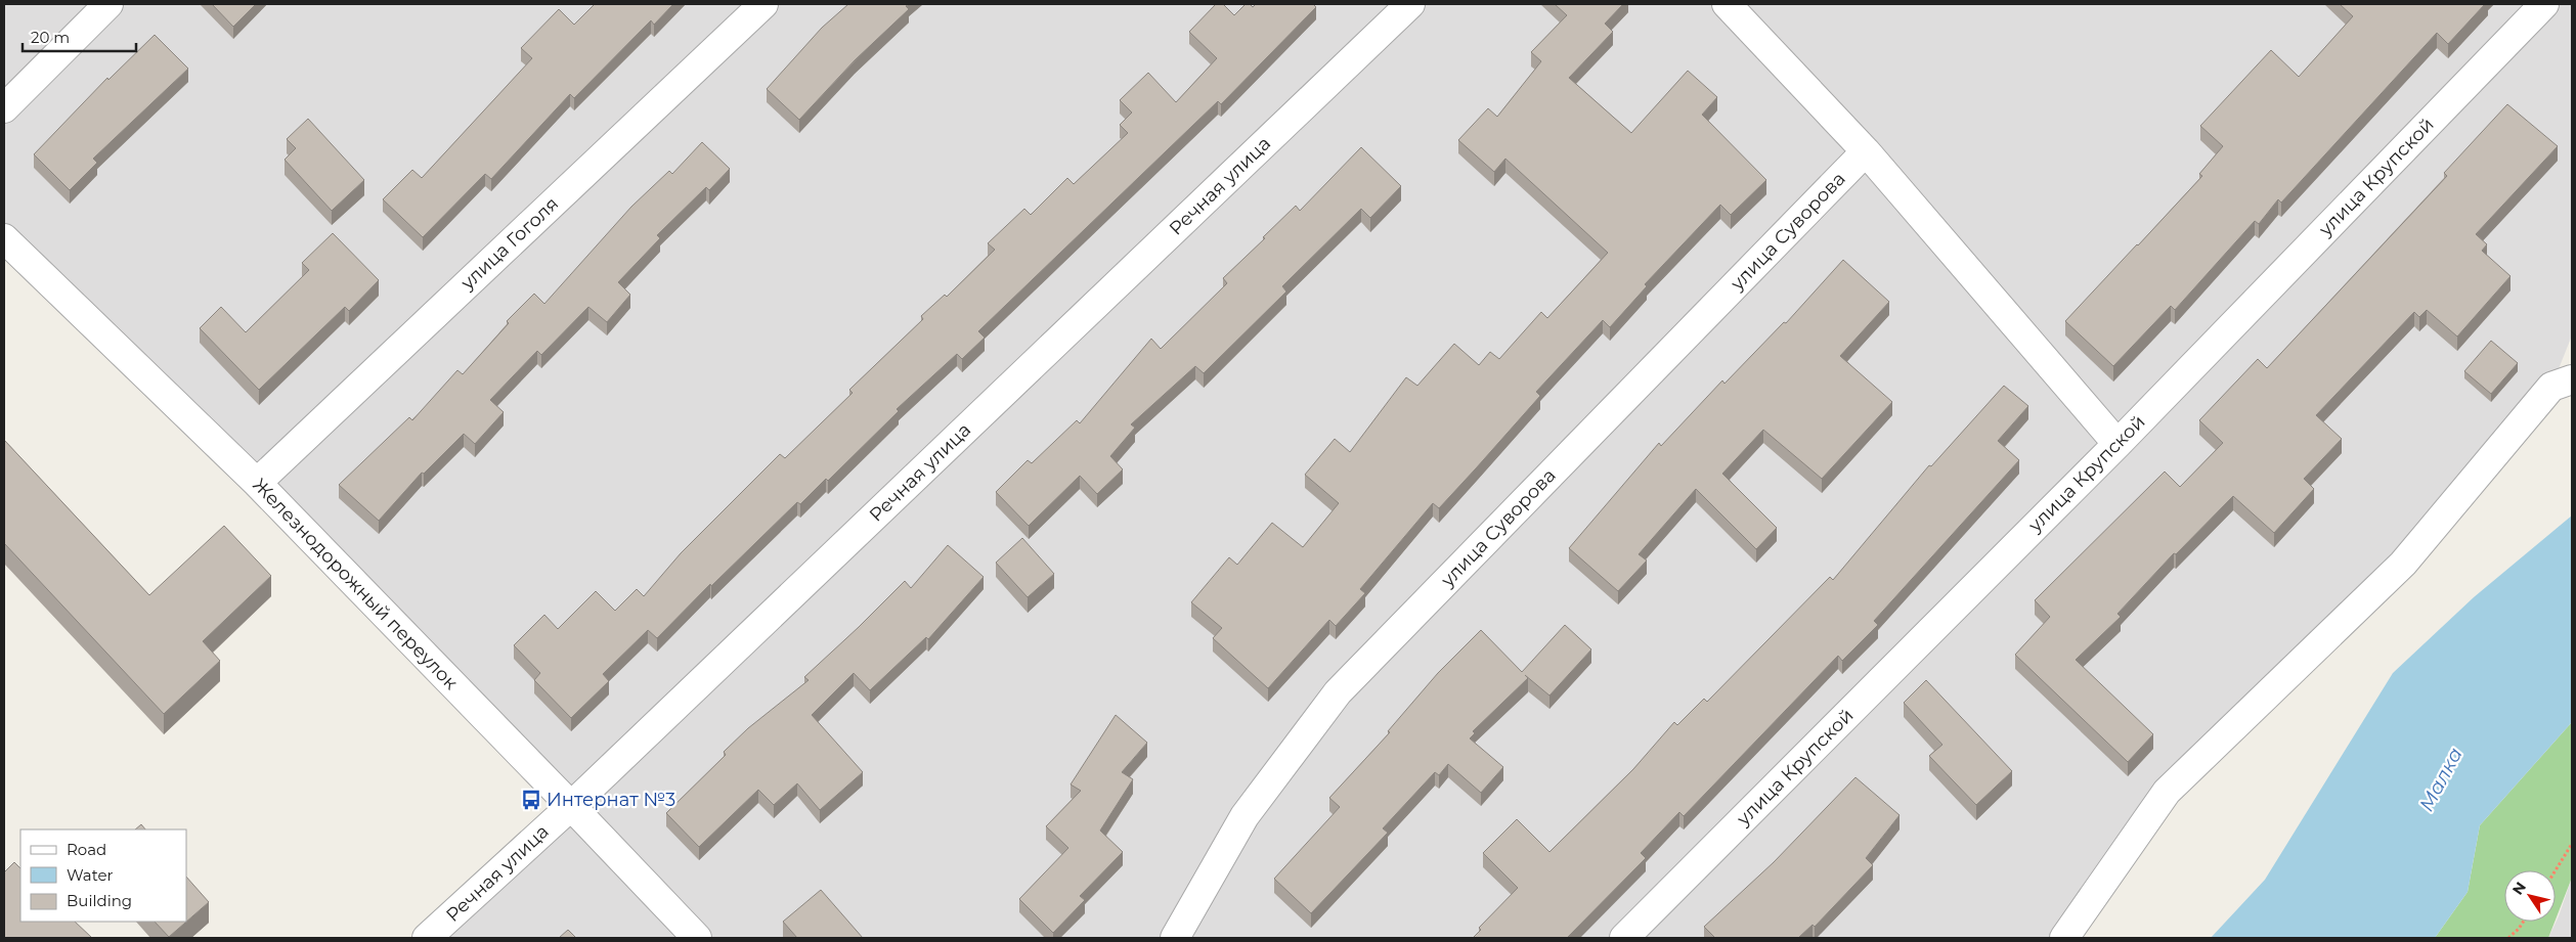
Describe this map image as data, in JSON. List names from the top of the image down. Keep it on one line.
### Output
{"streets":{"street":["улица Крупской","Речная улица","улица Суворова","улица Гоголя","Железнодорожный переулок"]},"crossings":[["Речная улица","Железнодорожный переулок"],["улица Гоголя","Железнодорожный переулок"]],"water":["Малка"],"places":{"bus stop":["Интернат №3"]},"legend":["Road","Water","Building"],"scale_bar":"20 m","north":"top left"}
